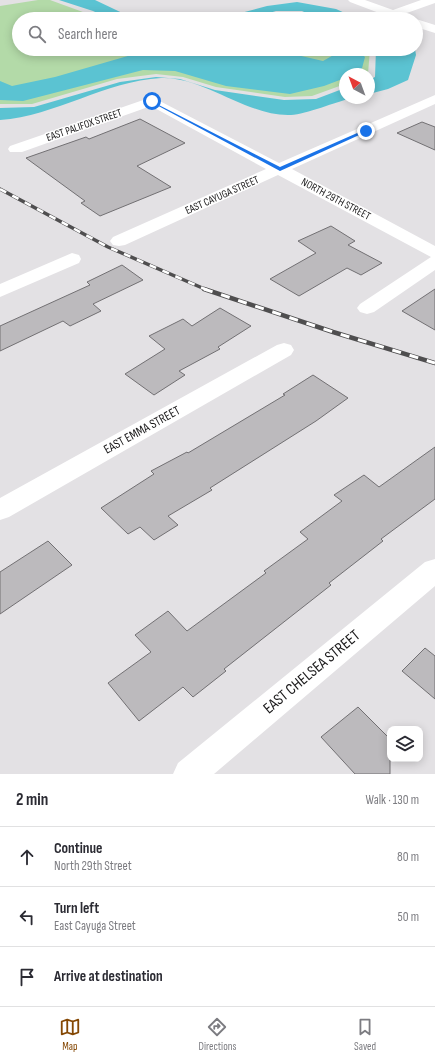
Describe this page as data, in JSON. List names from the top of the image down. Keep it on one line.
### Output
{"streets":{"street":["EAST PALIFOX STREET","EAST CAYUGA STREET","NORTH 29TH STREET","EAST EMMA STREET","EAST CHELSEA STREET"]},"crossings":[["EAST PALIFOX STREET","NORTH 29TH STREET"],["EAST CAYUGA STREET","NORTH 29TH STREET"]],"north":"top left","page":{"search":"Search here","heading":["2 min","Walk · 130 m"],"list":[["Continue","North 29th Street","80 m"],["Turn left","East Cayuga Street","50 m"],"Arrive at destination"],"nav":["Map","Directions","Saved"]}}
